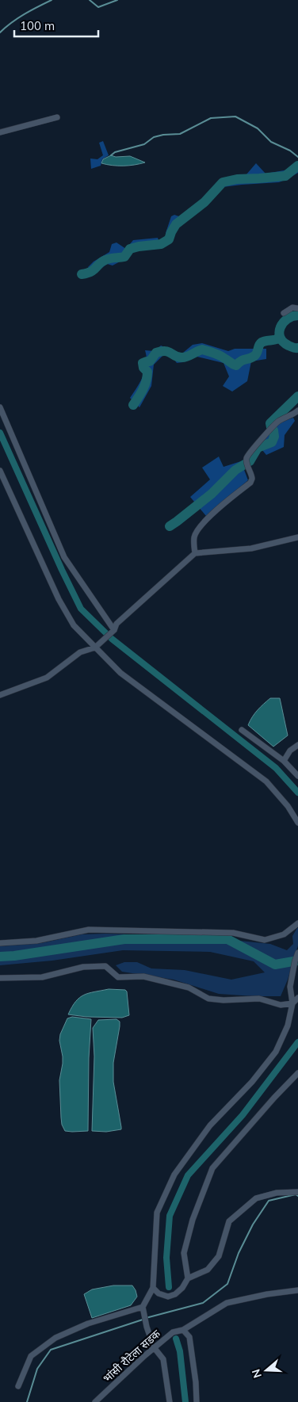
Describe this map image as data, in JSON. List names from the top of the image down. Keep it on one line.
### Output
{"streets":{"street":["भांसी रौटेला सडक"]},"scale_bar":"100 m","north":"left"}
